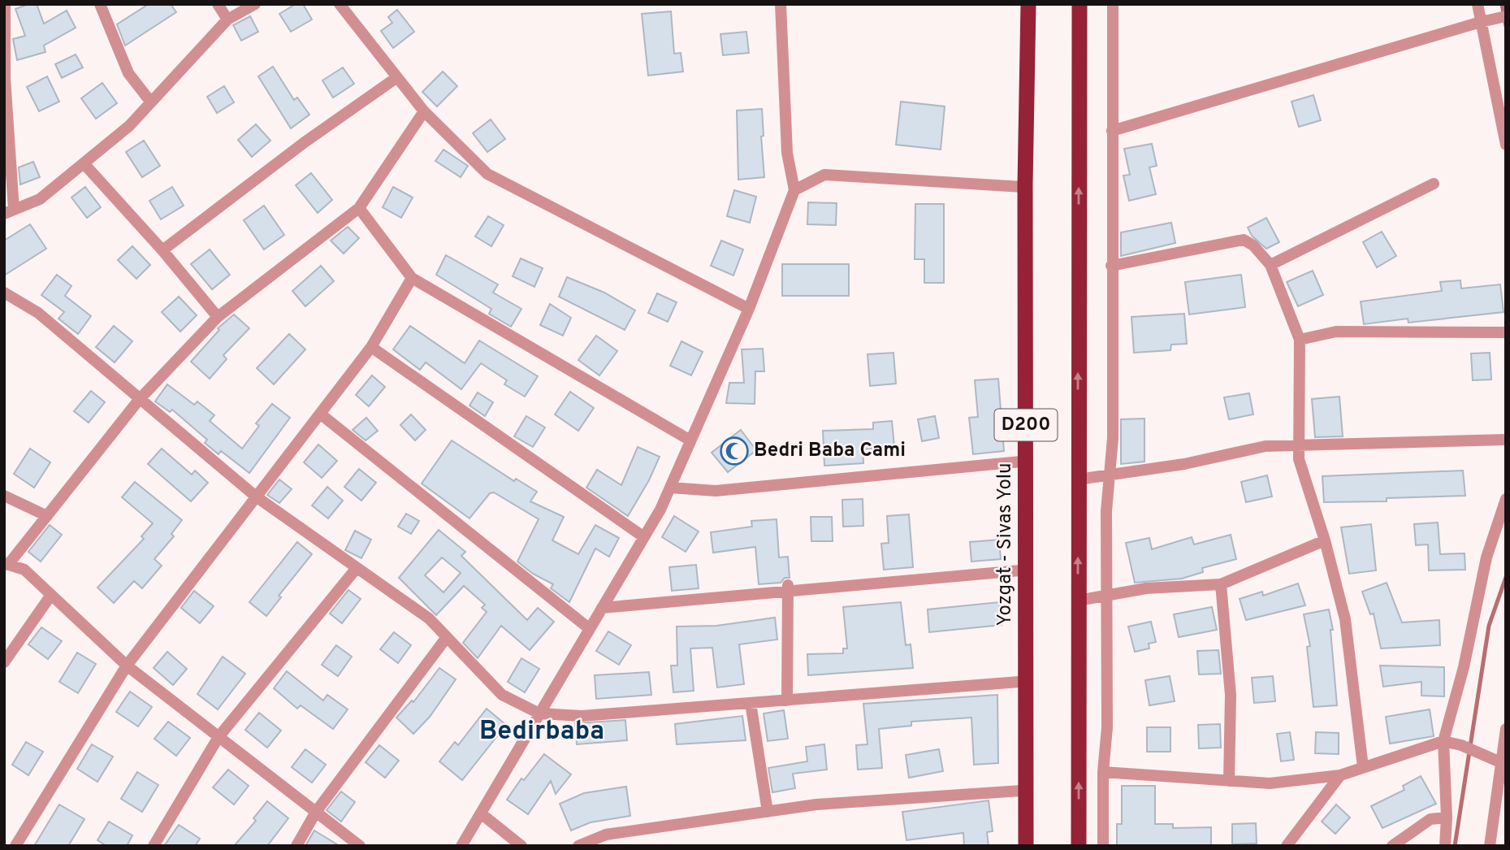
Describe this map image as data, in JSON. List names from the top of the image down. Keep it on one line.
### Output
{"streets":{"highway":["D200","Yozgat - Sivas Yolu"]},"districts":["Bedirbaba"],"places":{"mosque":["Bedri Baba Cami"]}}
